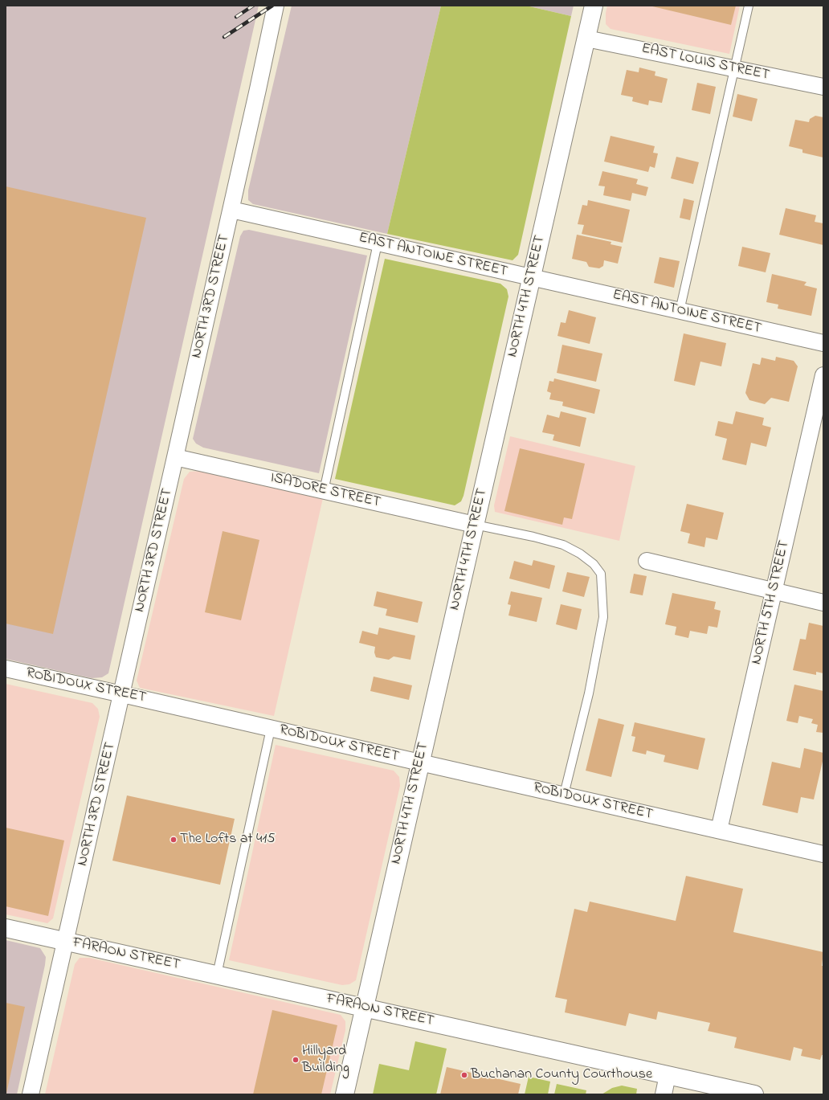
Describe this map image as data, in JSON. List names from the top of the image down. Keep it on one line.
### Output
{"streets":{"street":["EAST LOUIS STREET","EAST ANTOINE STREET","NORTH 3RD STREET","NORTH 4TH STREET","ISADORE STREET","NORTH 5TH STREET","ROBIDOUX STREET","FARAON STREET"]},"crossings":[["EAST LOUIS STREET","NORTH 4TH STREET"],["EAST ANTOINE STREET","NORTH 3RD STREET"],["EAST ANTOINE STREET","NORTH 4TH STREET"],["NORTH 3RD STREET","ISADORE STREET"],["NORTH 3RD STREET","ROBIDOUX STREET"],["NORTH 3RD STREET","FARAON STREET"],["NORTH 4TH STREET","ISADORE STREET"],["NORTH 4TH STREET","ROBIDOUX STREET"],["NORTH 4TH STREET","FARAON STREET"],["NORTH 5TH STREET","ROBIDOUX STREET"]],"places":["The Lofts at 415","Hillyard Building","Buchanan County Courthouse"]}
